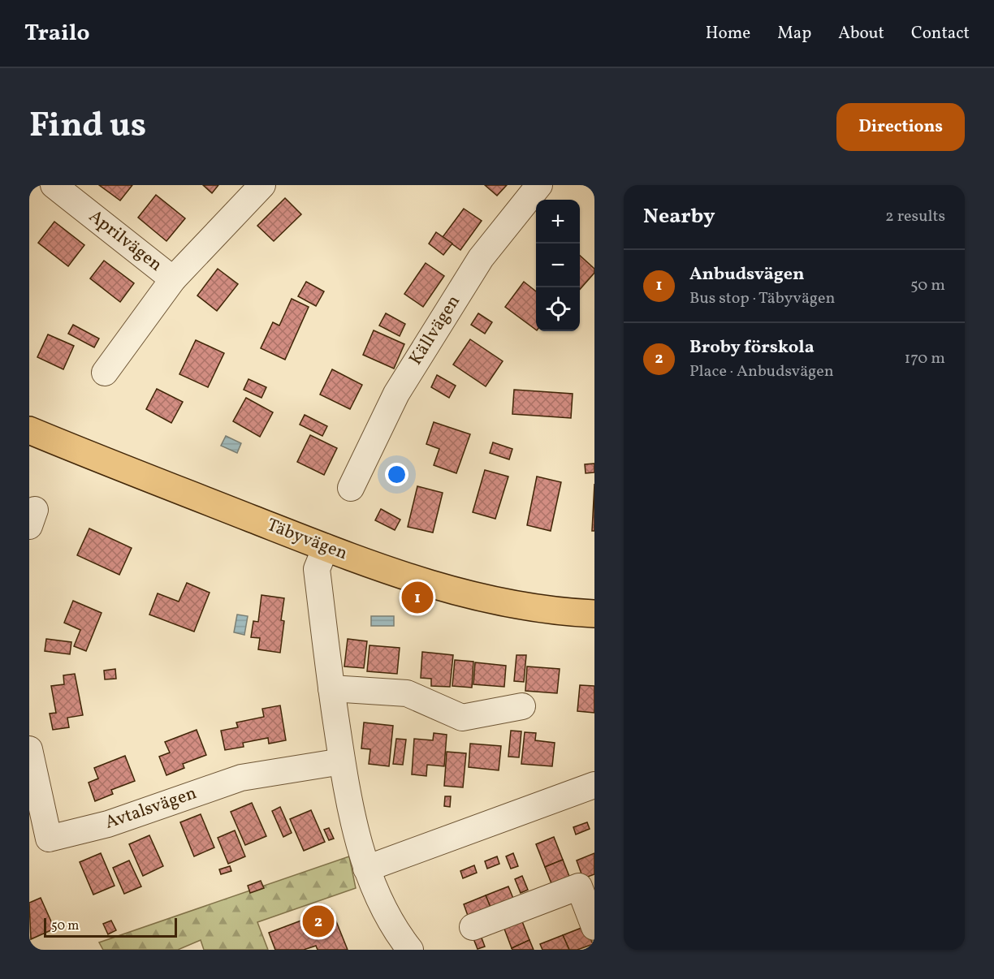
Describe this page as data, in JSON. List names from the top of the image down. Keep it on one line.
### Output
{"streets":{"main road":["Täbyvägen"],"street":["Aprilvägen","Källvägen","Avtalsvägen"]},"scale_bar":"50 m","page":{"header":"Trailo","nav":["Home","Map","About","Contact"],"title":"Find us","buttons":"Directions","heading":["Nearby","2 results"],"map_buttons":["+","−"],"list":[{"mark":"1","name":"Anbudsvägen","note":"Bus stop · Täbyvägen","value":"50 m"},{"mark":"2","name":"Broby förskola","note":"Place · Anbudsvägen","value":"170 m"}],"pins":["1","2"],"scale":"50 m"}}
